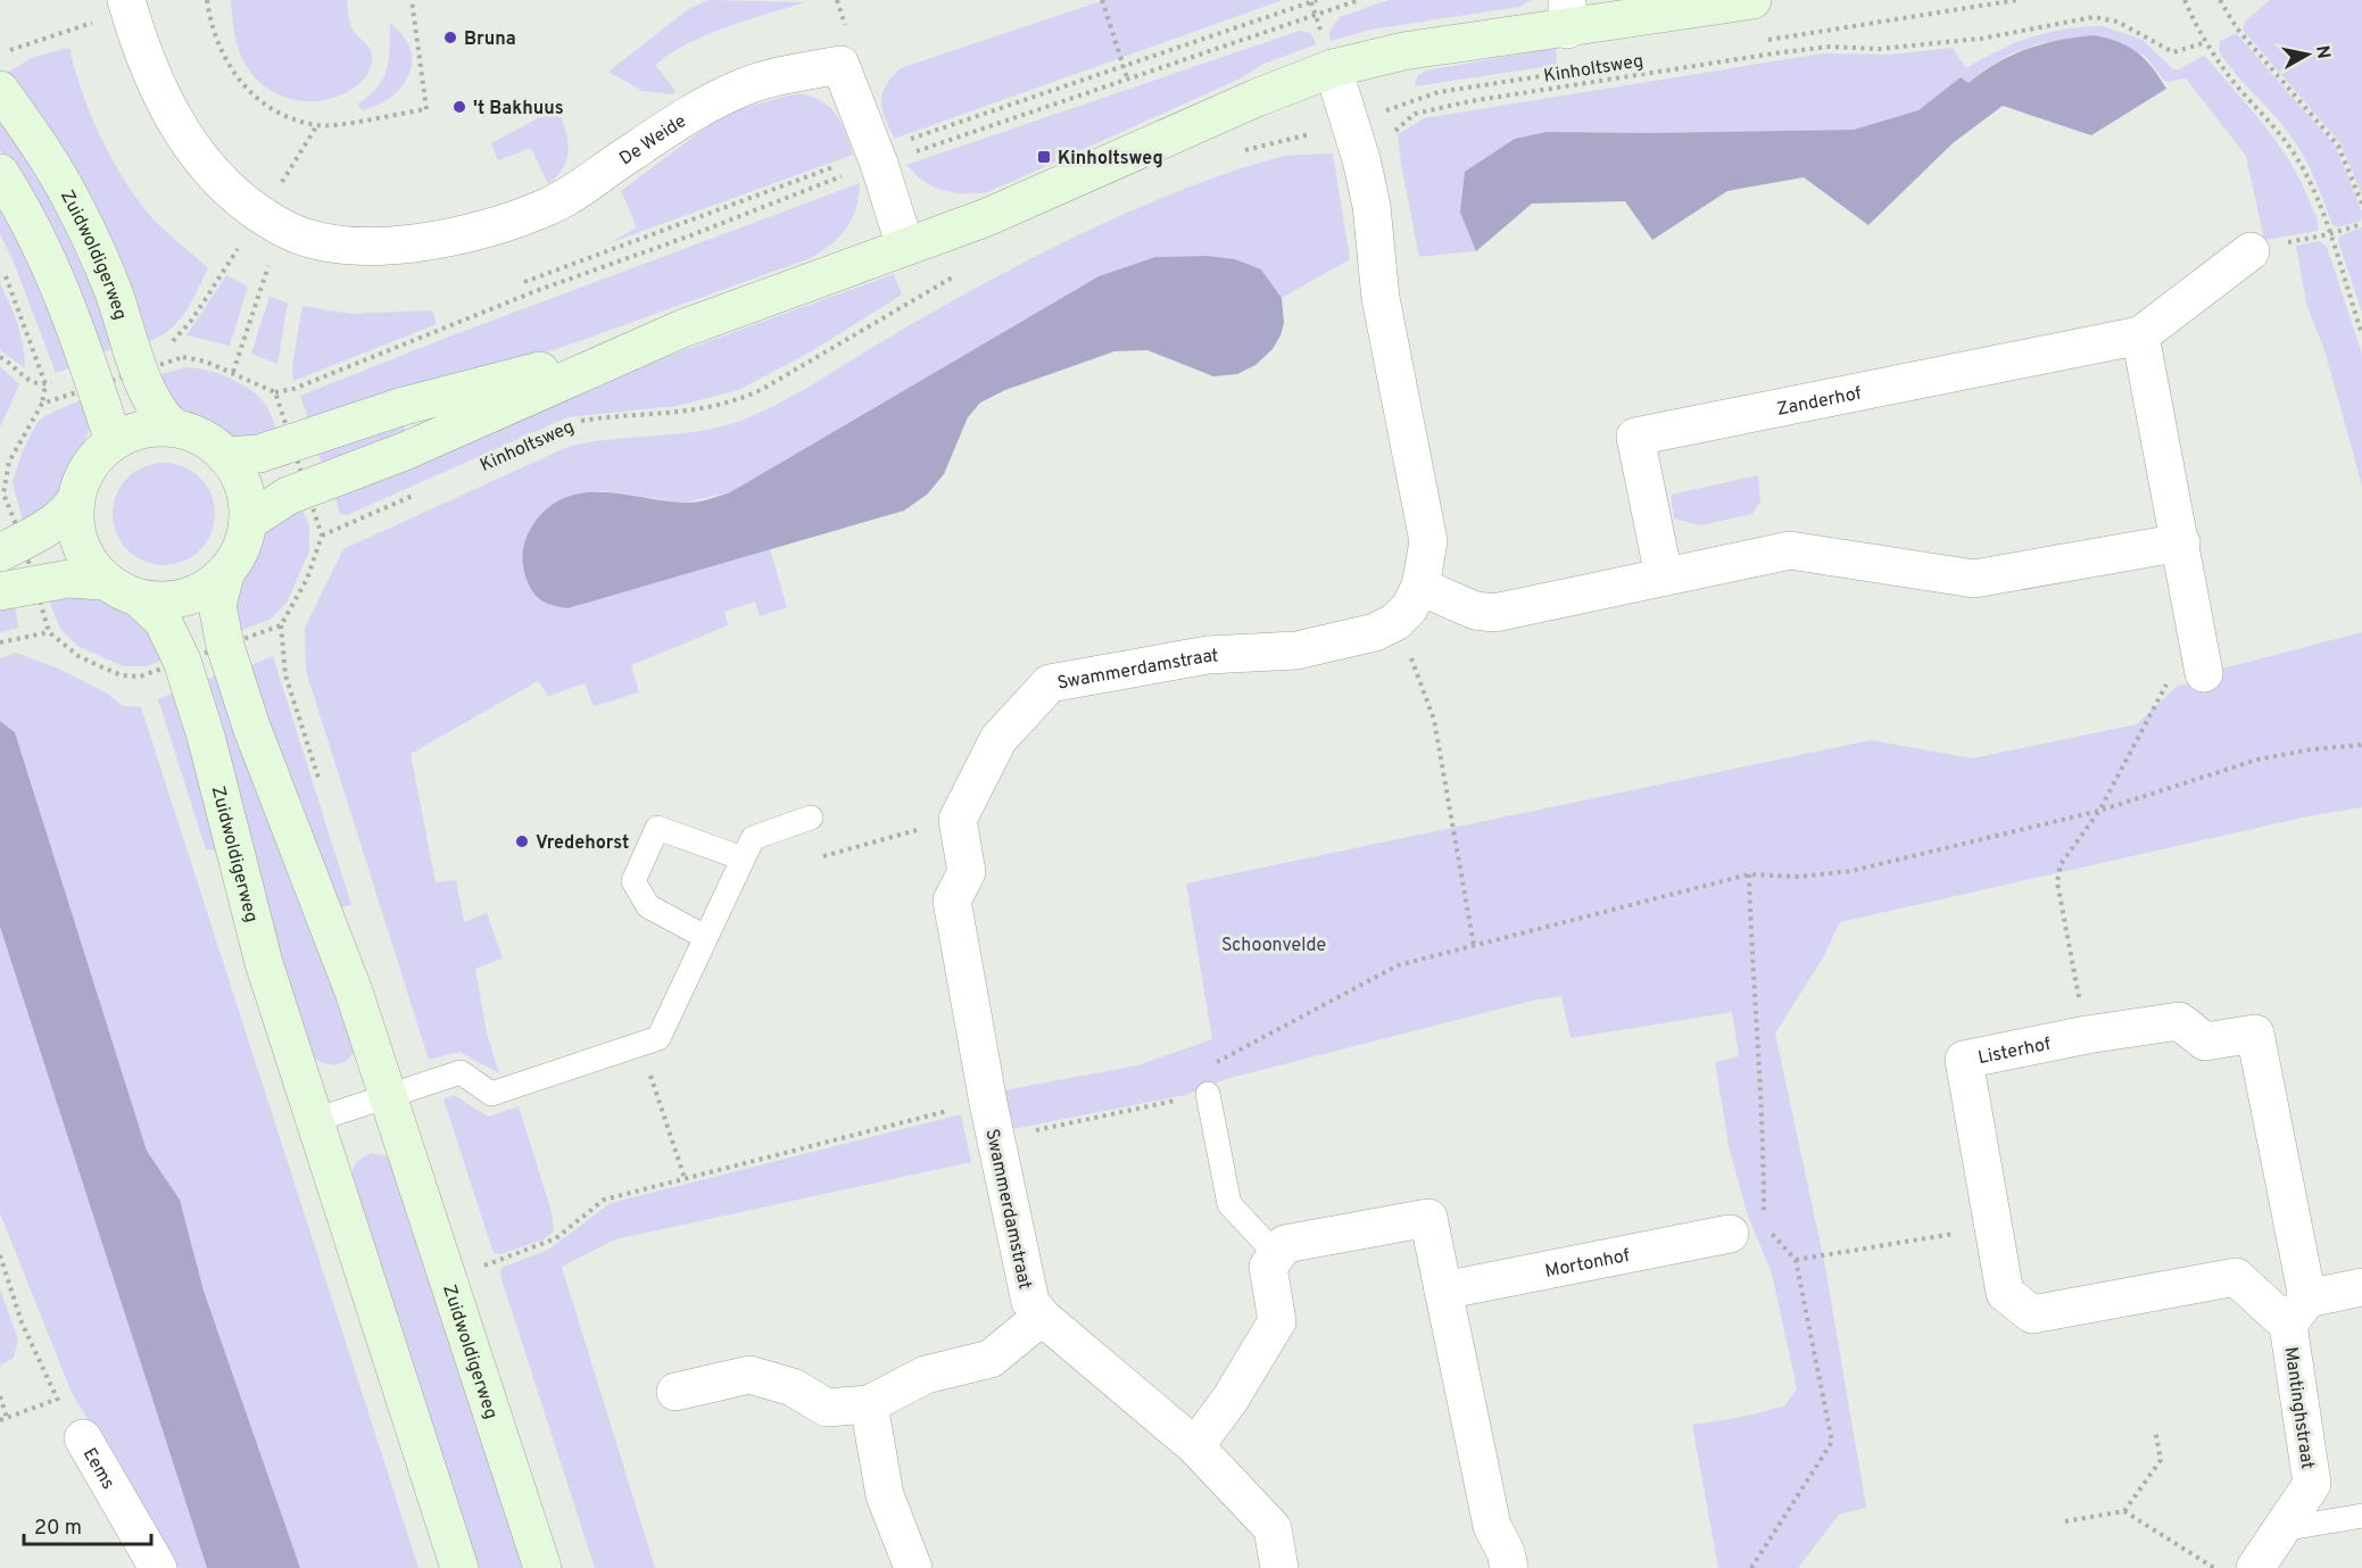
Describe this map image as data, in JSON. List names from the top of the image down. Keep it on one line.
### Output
{"streets":{"main road":["Zuidwoldigerweg"],"street":["De Weide","Zanderhof","Swammerdamstraat","Listerhof","Mortonhof","Mantinghstraat","Eems"],"path":["Kinholtsweg"]},"crossings":[["Kinholtsweg","Swammerdamstraat"],["Listerhof","Mantinghstraat"]],"parks":["Schoonvelde"],"places":{"other":["Bruna","'t Bakhuus","Vredehorst"],"transit":["Kinholtsweg"]},"scale_bar":"20 m","north":"right"}
